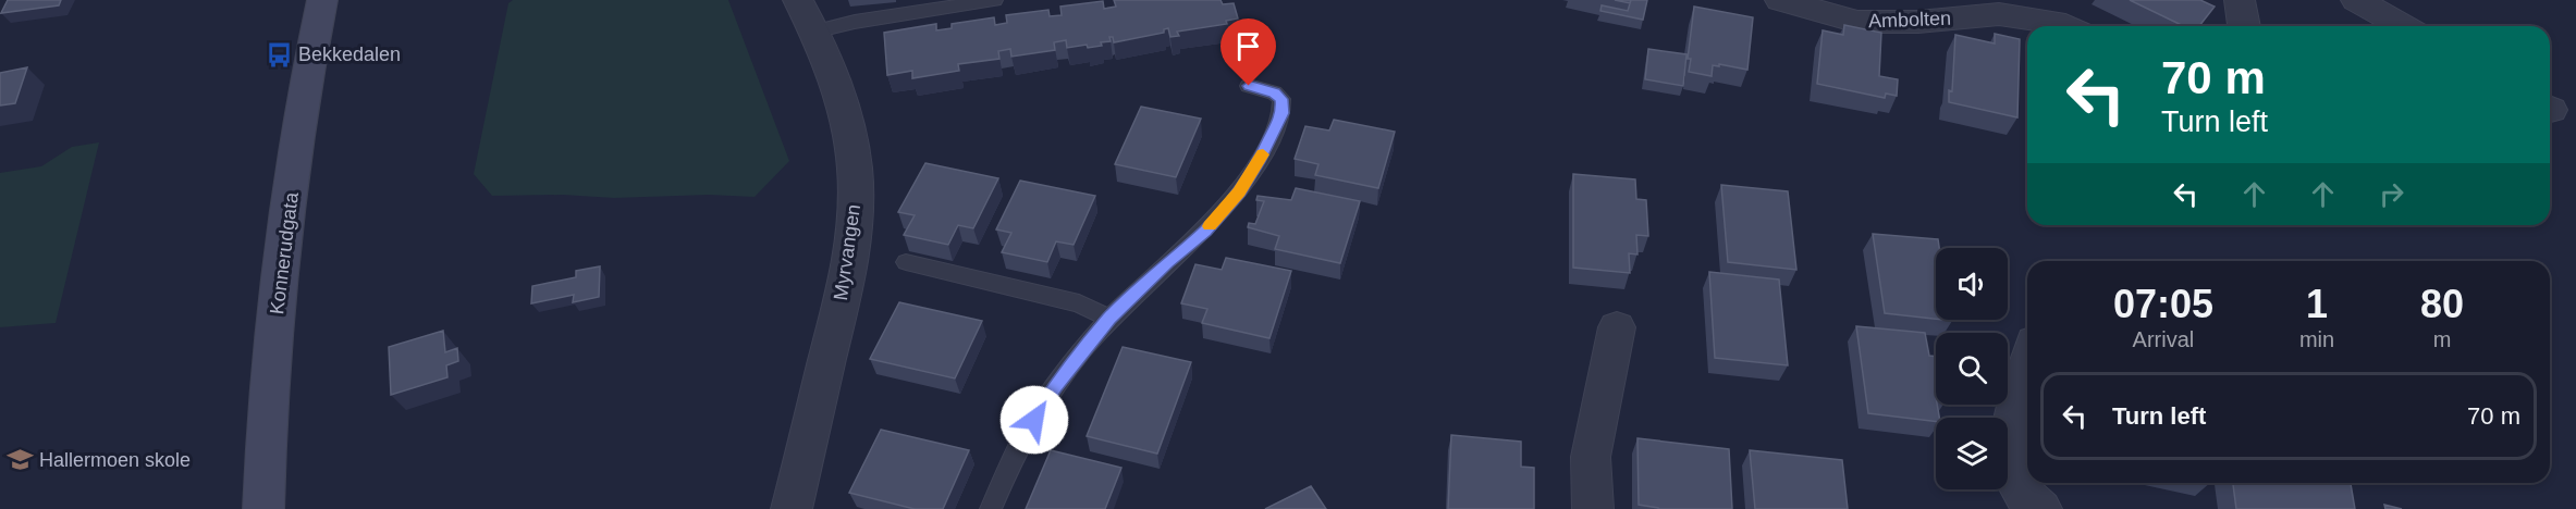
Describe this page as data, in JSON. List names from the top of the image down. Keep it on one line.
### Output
{"streets":{"main road":["Konnerudgata"],"street":["Ambolten","Myrvangen"]},"places":{"bus stop":["Bekkedalen"],"school or university":["Hallermoen skole"]},"page":{"turn":["70 m","Turn left"],"eta":["07:05","Arrival","1","min","80","m"],"list":[{"name":"Turn left","value":"70 m"}]}}
